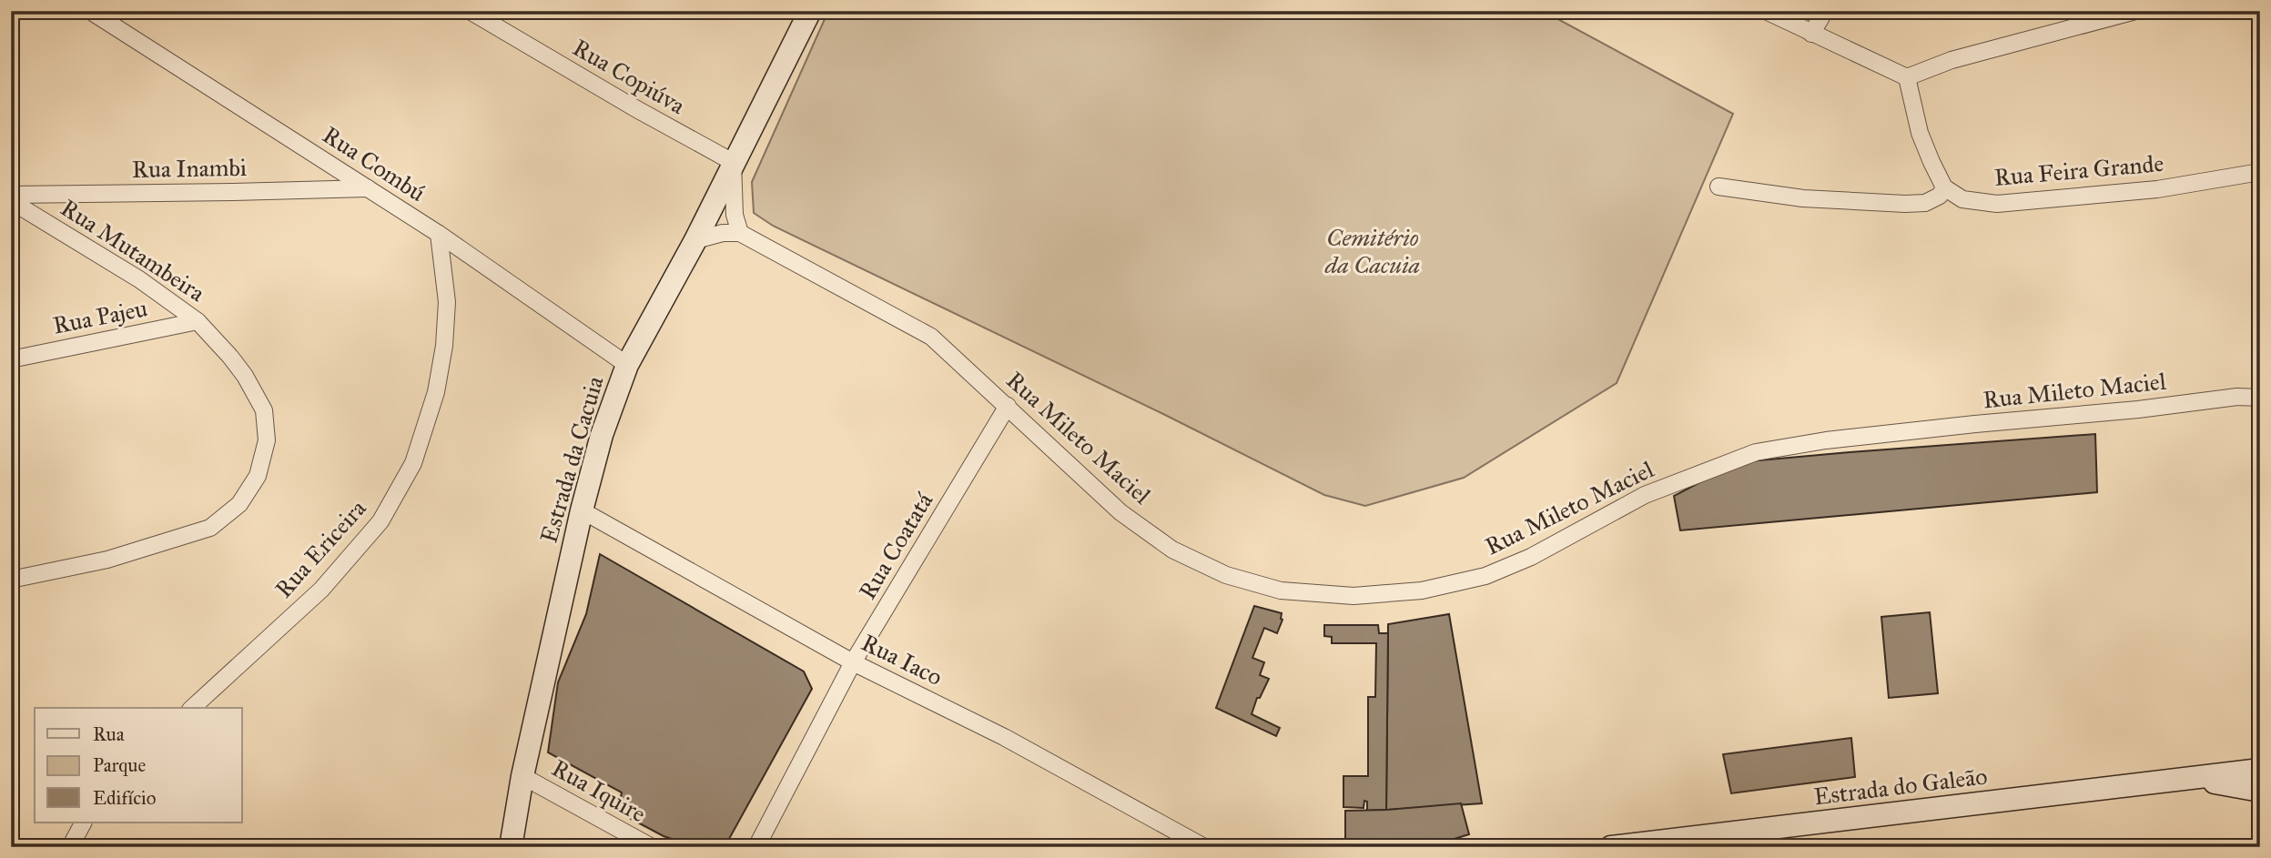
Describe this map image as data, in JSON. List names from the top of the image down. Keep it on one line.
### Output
{"streets":{"main road":["Estrada da Cacuia","Estrada do Galeão"],"street":["Rua Copiúva","Rua Combú","Rua Inambi","Rua Feira Grande","Rua Mutambeira","Rua Pajeu","Rua Mileto Maciel","Rua Coatatá","Rua Ericeira","Rua Iaco","Rua Iquire"]},"crossings":[["Rua Copiúva","Estrada da Cacuia"],["Rua Combú","Rua Inambi"],["Rua Combú","Estrada da Cacuia"],["Rua Combú","Rua Ericeira"],["Rua Mutambeira","Rua Pajeu"],["Rua Mileto Maciel","Rua Coatatá"],["Estrada da Cacuia","Rua Iaco"],["Estrada da Cacuia","Rua Iquire"],["Rua Coatatá","Rua Iaco"]],"parks":["Cemitério da Cacuia"],"legend":["Rua","Parque","Edifício"]}
